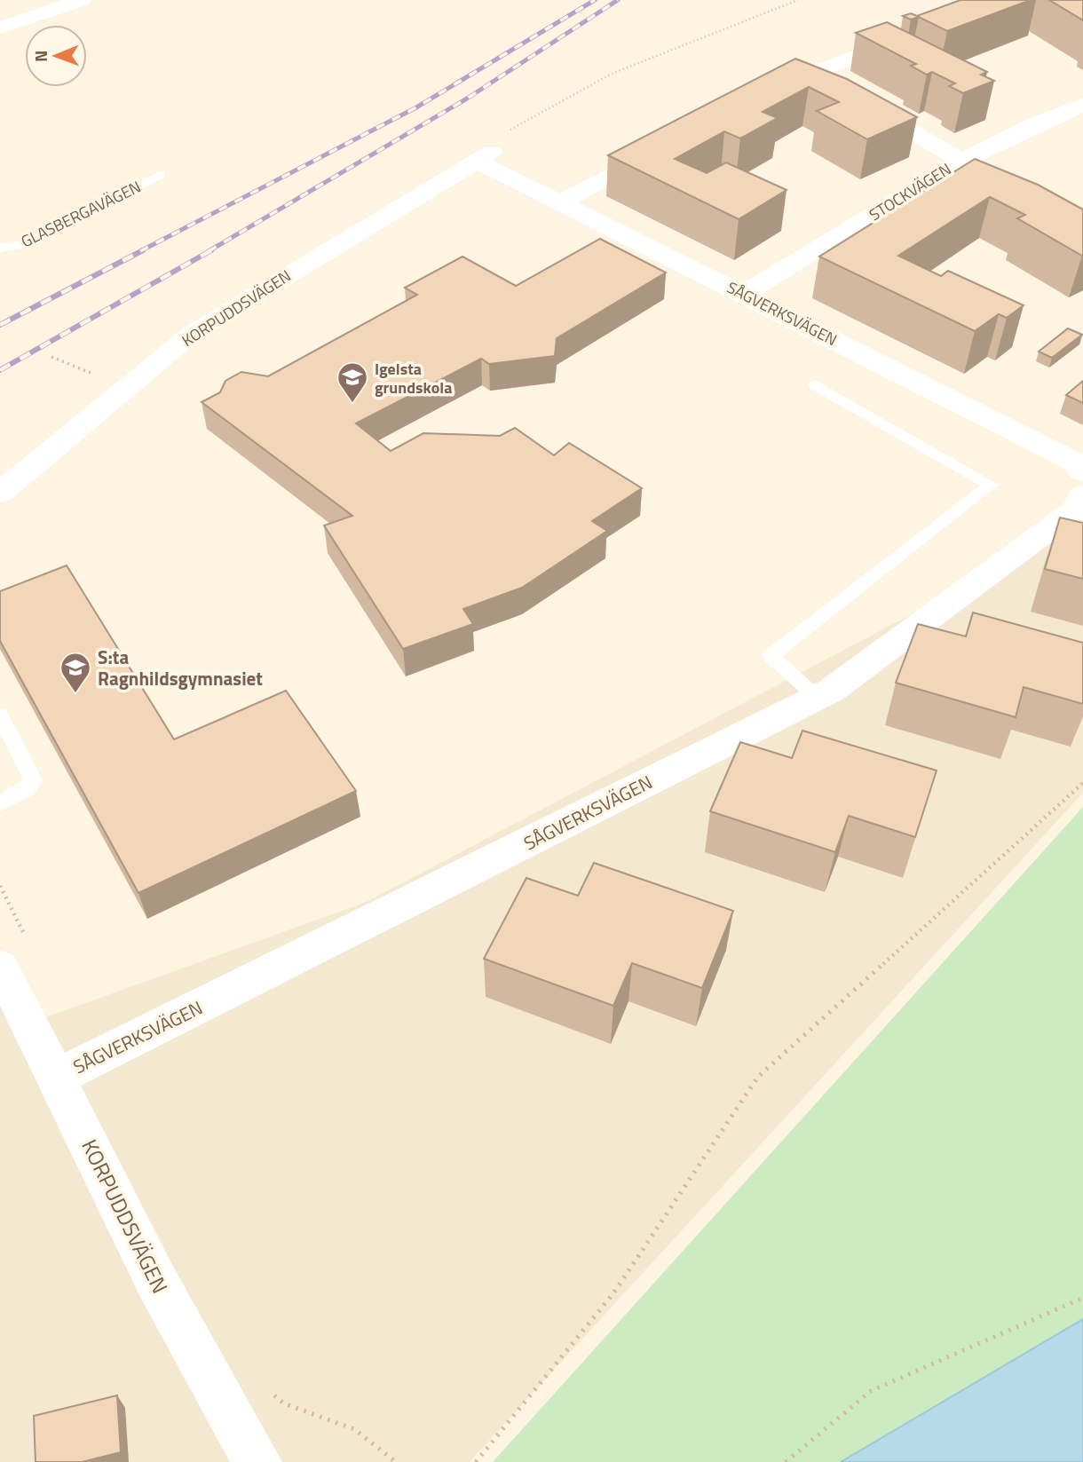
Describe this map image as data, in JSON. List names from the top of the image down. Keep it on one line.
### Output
{"streets":{"street":["STOCKVÄGEN","KORPUDDSVÄGEN","SÅGVERKSVÄGEN"],"lane":["GLASBERGAVÄGEN"]},"crossings":[["STOCKVÄGEN","SÅGVERKSVÄGEN"],["KORPUDDSVÄGEN","SÅGVERKSVÄGEN"]],"places":{"school or university":["Igelsta grundskola","S:ta Ragnhildsgymnasiet"]},"north":"left"}
